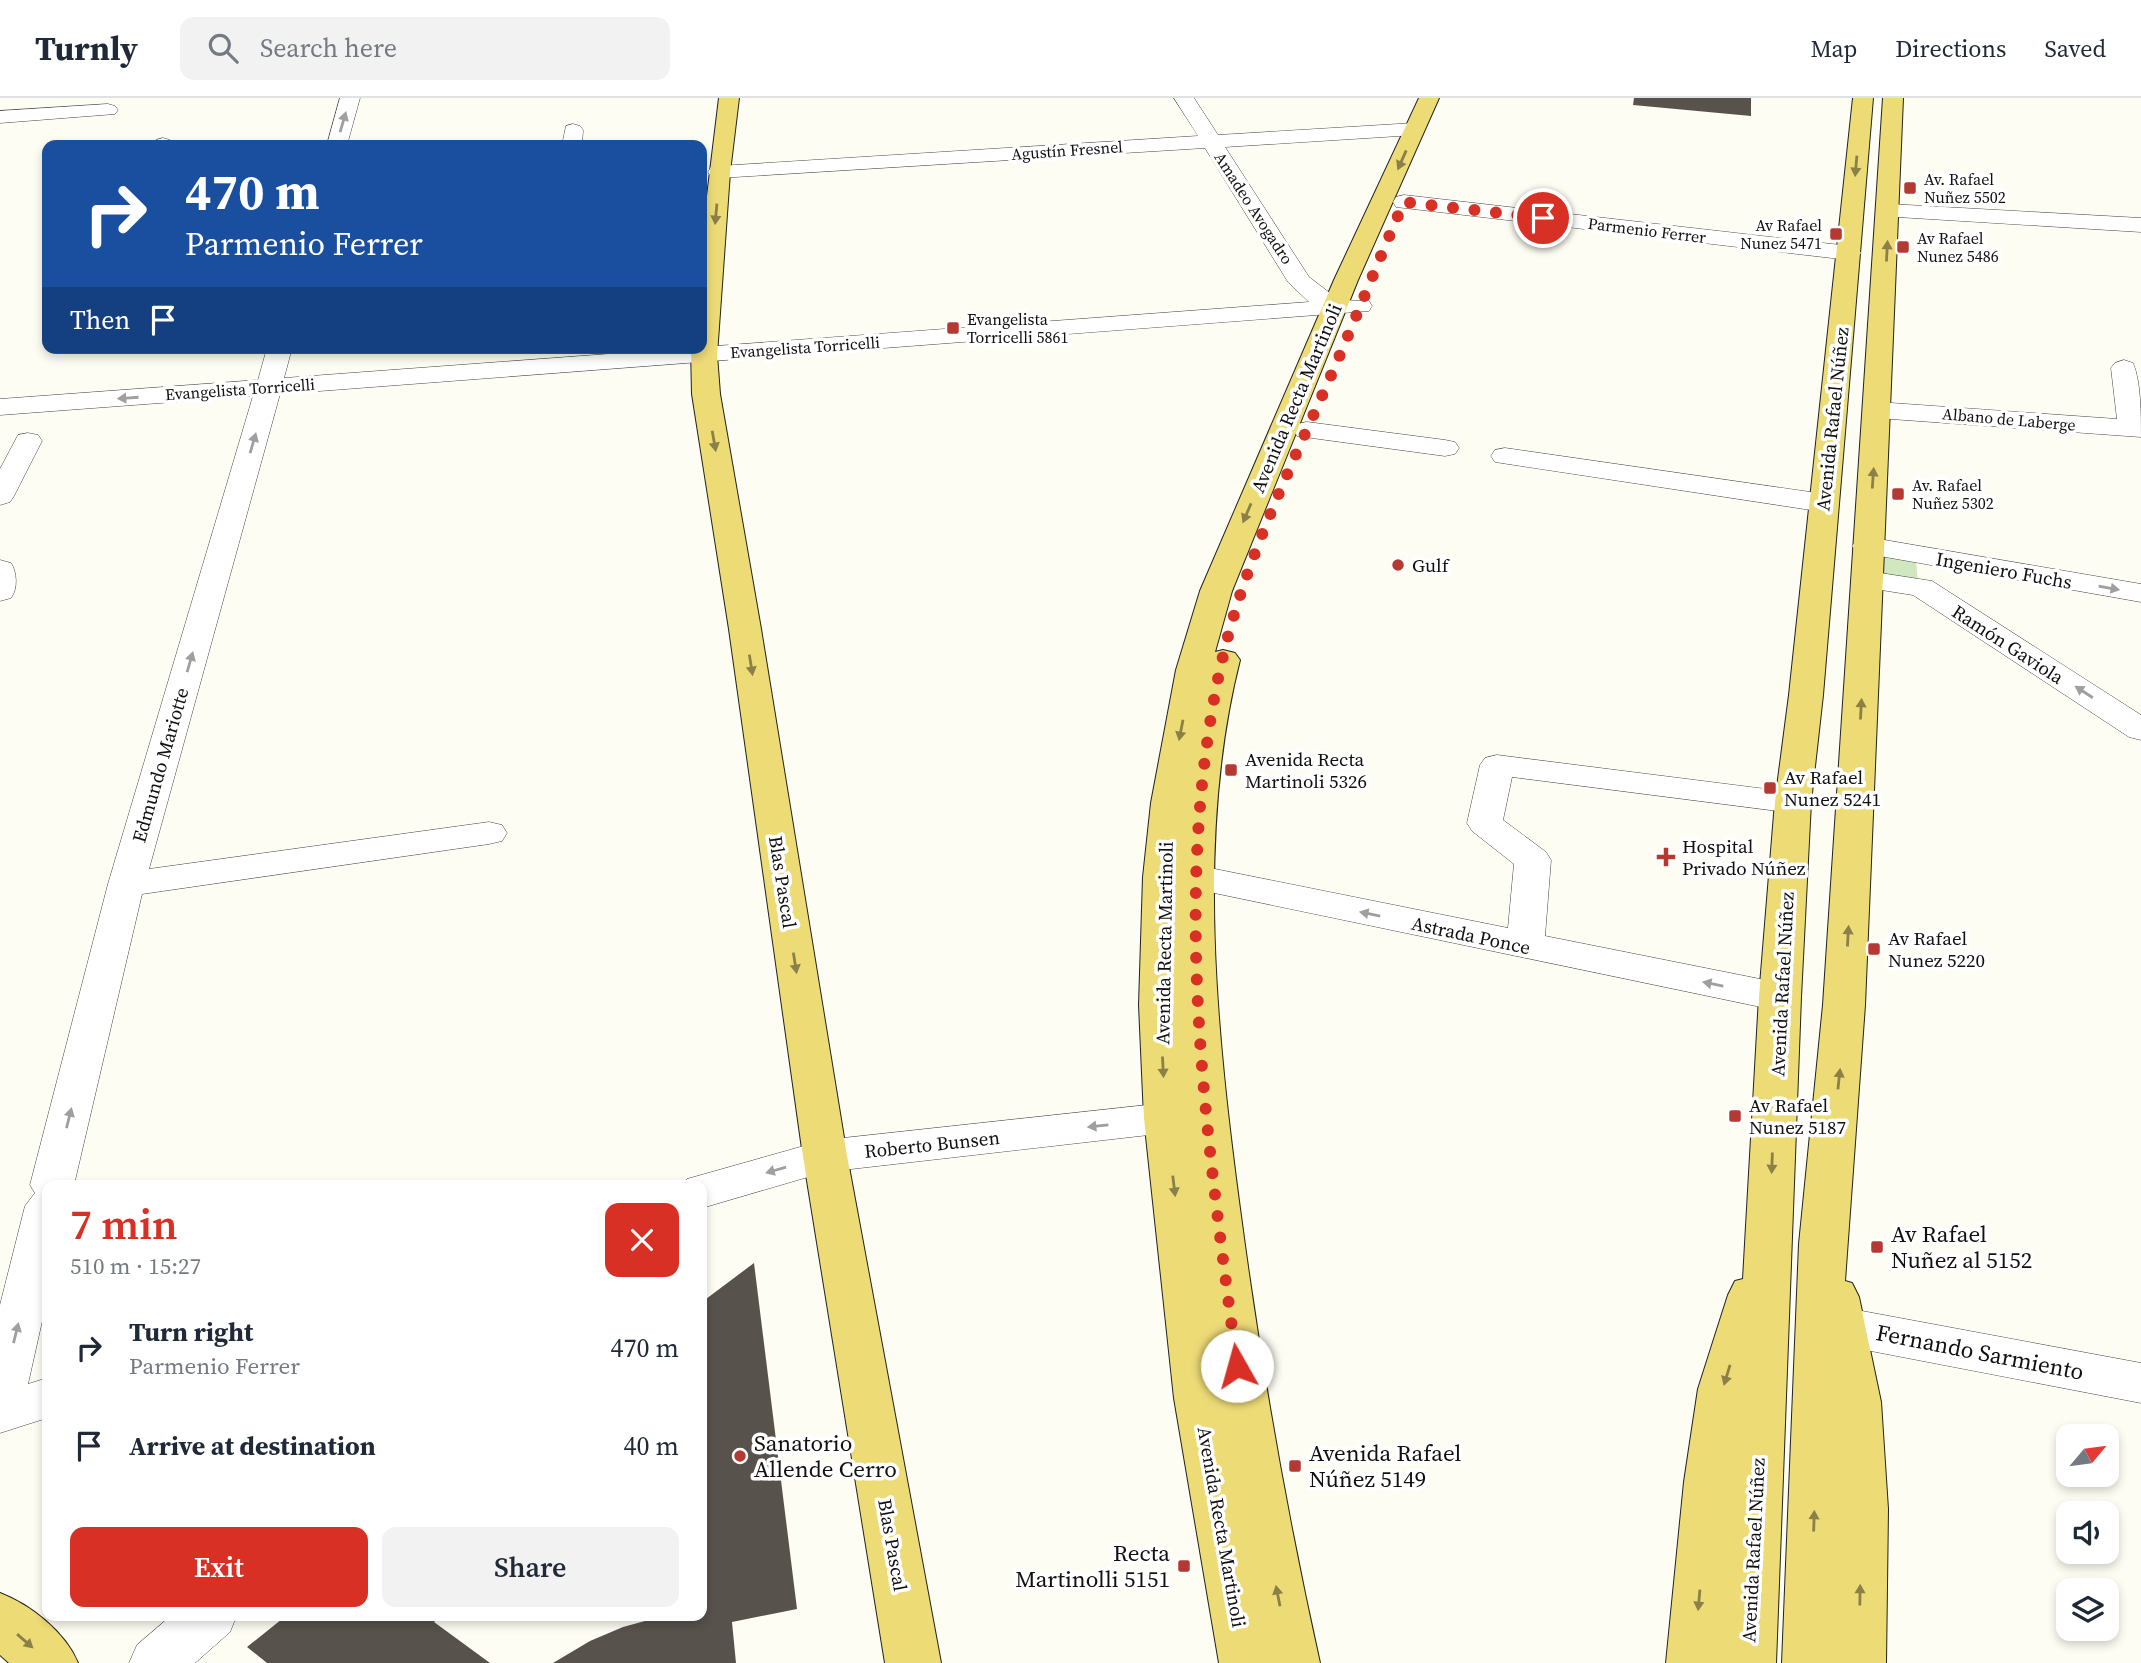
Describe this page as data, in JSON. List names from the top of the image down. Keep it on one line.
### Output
{"streets":{"main road":["Avenida Recta Martinoli","Avenida Rafael Núñez","Blas Pascal"],"street":["Agustín Fresnel","Amadeo Avogadro","Parmenio Ferrer","Evangelista Torricelli","Albano de Laberge","Ingeniero Fuchs","Ramón Gaviola","Edmundo Mariotte","Astrada Ponce","Roberto Bunsen","Fernando Sarmiento"]},"crossings":[["Agustín Fresnel","Amadeo Avogadro"],["Agustín Fresnel","Avenida Recta Martinoli"],["Agustín Fresnel","Blas Pascal"],["Amadeo Avogadro","Evangelista Torricelli"],["Amadeo Avogadro","Avenida Recta Martinoli"],["Parmenio Ferrer","Avenida Recta Martinoli"],["Parmenio Ferrer","Avenida Rafael Núñez"],["Evangelista Torricelli","Avenida Recta Martinoli"],["Evangelista Torricelli","Edmundo Mariotte"],["Evangelista Torricelli","Blas Pascal"],["Avenida Recta Martinoli","Astrada Ponce"],["Avenida Recta Martinoli","Roberto Bunsen"],["Avenida Rafael Núñez","Astrada Ponce"],["Ingeniero Fuchs","Ramón Gaviola"],["Blas Pascal","Roberto Bunsen"]],"one_way":["Ingeniero Fuchs","Ramón Gaviola","Edmundo Mariotte","Blas Pascal","Astrada Ponce","Roberto Bunsen"],"places":{"transit":["Av. Rafael Nuñez 5502","Av Rafael Nunez 5471","Av Rafael Nunez 5486","Evangelista Torricelli 5861","Av. Rafael Nuñez 5302","Avenida Recta Martinoli 5326","Av Rafael Nunez 5241","Av Rafael Nunez 5220","Av Rafael Nunez 5187","Av Rafael Nuñez al 5152","Avenida Rafael Núñez 5149","Recta Martinolli 5151"],"other":["Gulf","Sanatorio Allende Cerro"],"health":["Hospital Privado Núñez"]},"north":"top right","page":{"header":"Turnly","search":"Search here","nav":["Map","Directions","Saved"],"turn":["470 m","Parmenio Ferrer"],"then":"Then","heading":["7 min","510 m · 15:27"],"list":[{"name":"Turn right","note":"Parmenio Ferrer","value":"470 m"},{"name":"Arrive at destination","value":"40 m"}],"buttons":["Exit","Share"]}}
